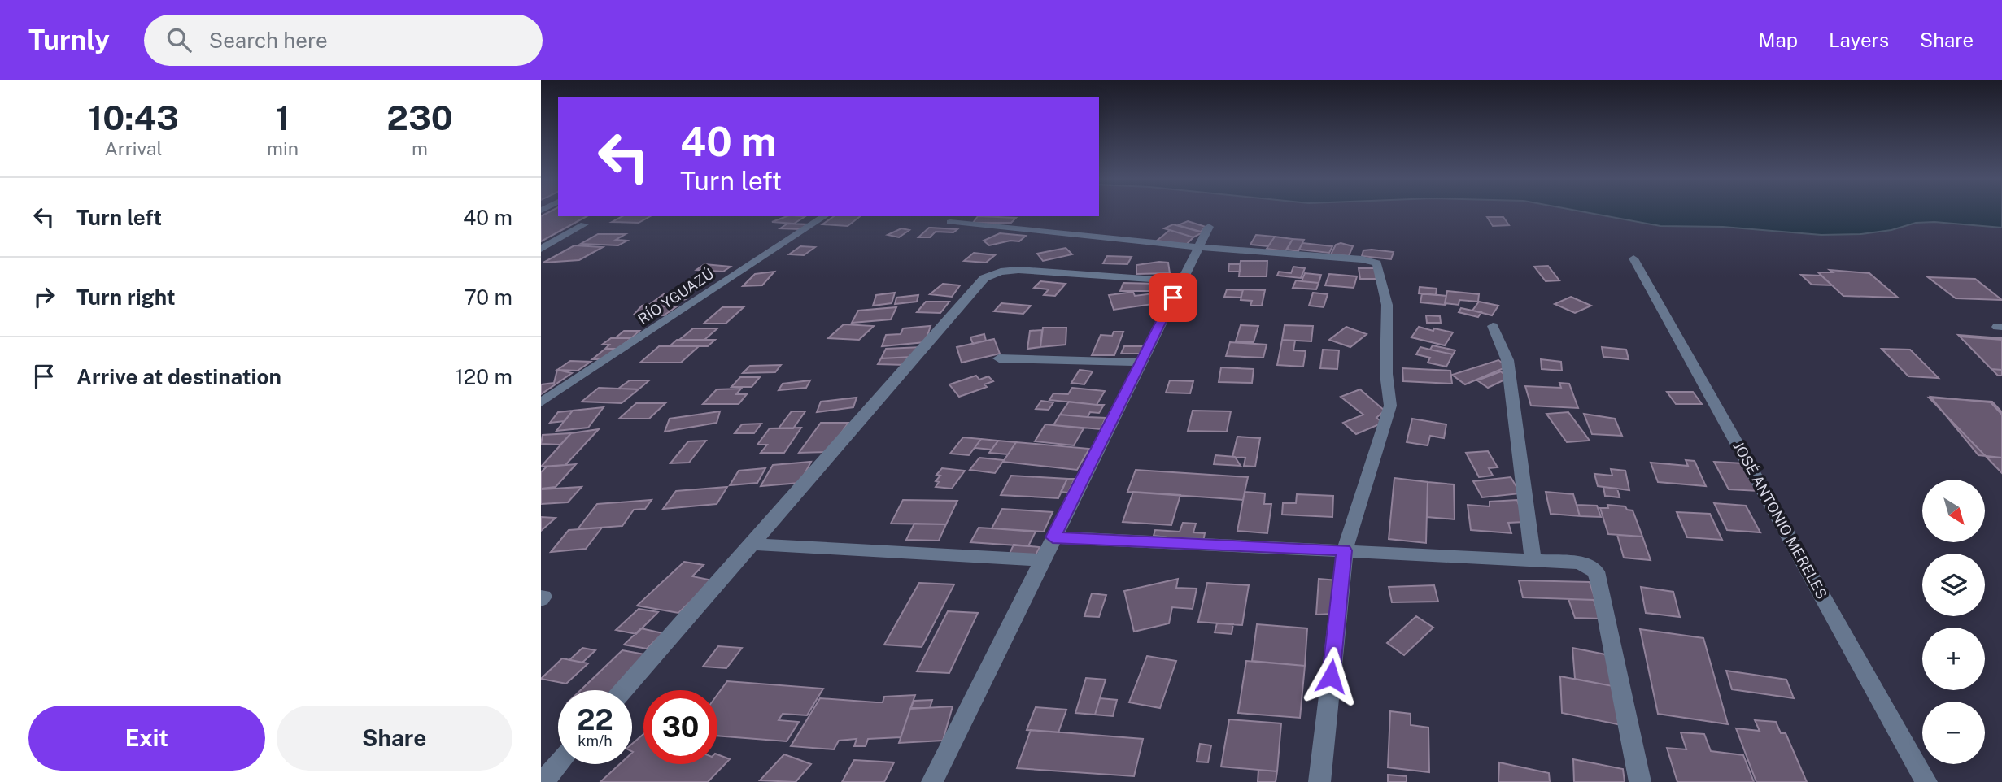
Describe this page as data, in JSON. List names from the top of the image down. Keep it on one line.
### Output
{"streets":{"street":["RÍO YGUAZÚ","JOSÉ ANTONIO MERELES"]},"north":"bottom right","page":{"header":"Turnly","search":"Search here","nav":["Map","Layers","Share"],"eta":["10:43","Arrival","1","min","230","m"],"turn":["40 m","Turn left"],"list":[{"name":"Turn left","value":"40 m"},{"name":"Turn right","value":"70 m"},{"name":"Arrive at destination","value":"120 m"}],"map_buttons":["+","−"],"speed":"22 km/h","limit":"30","buttons":["Exit","Share"]}}
